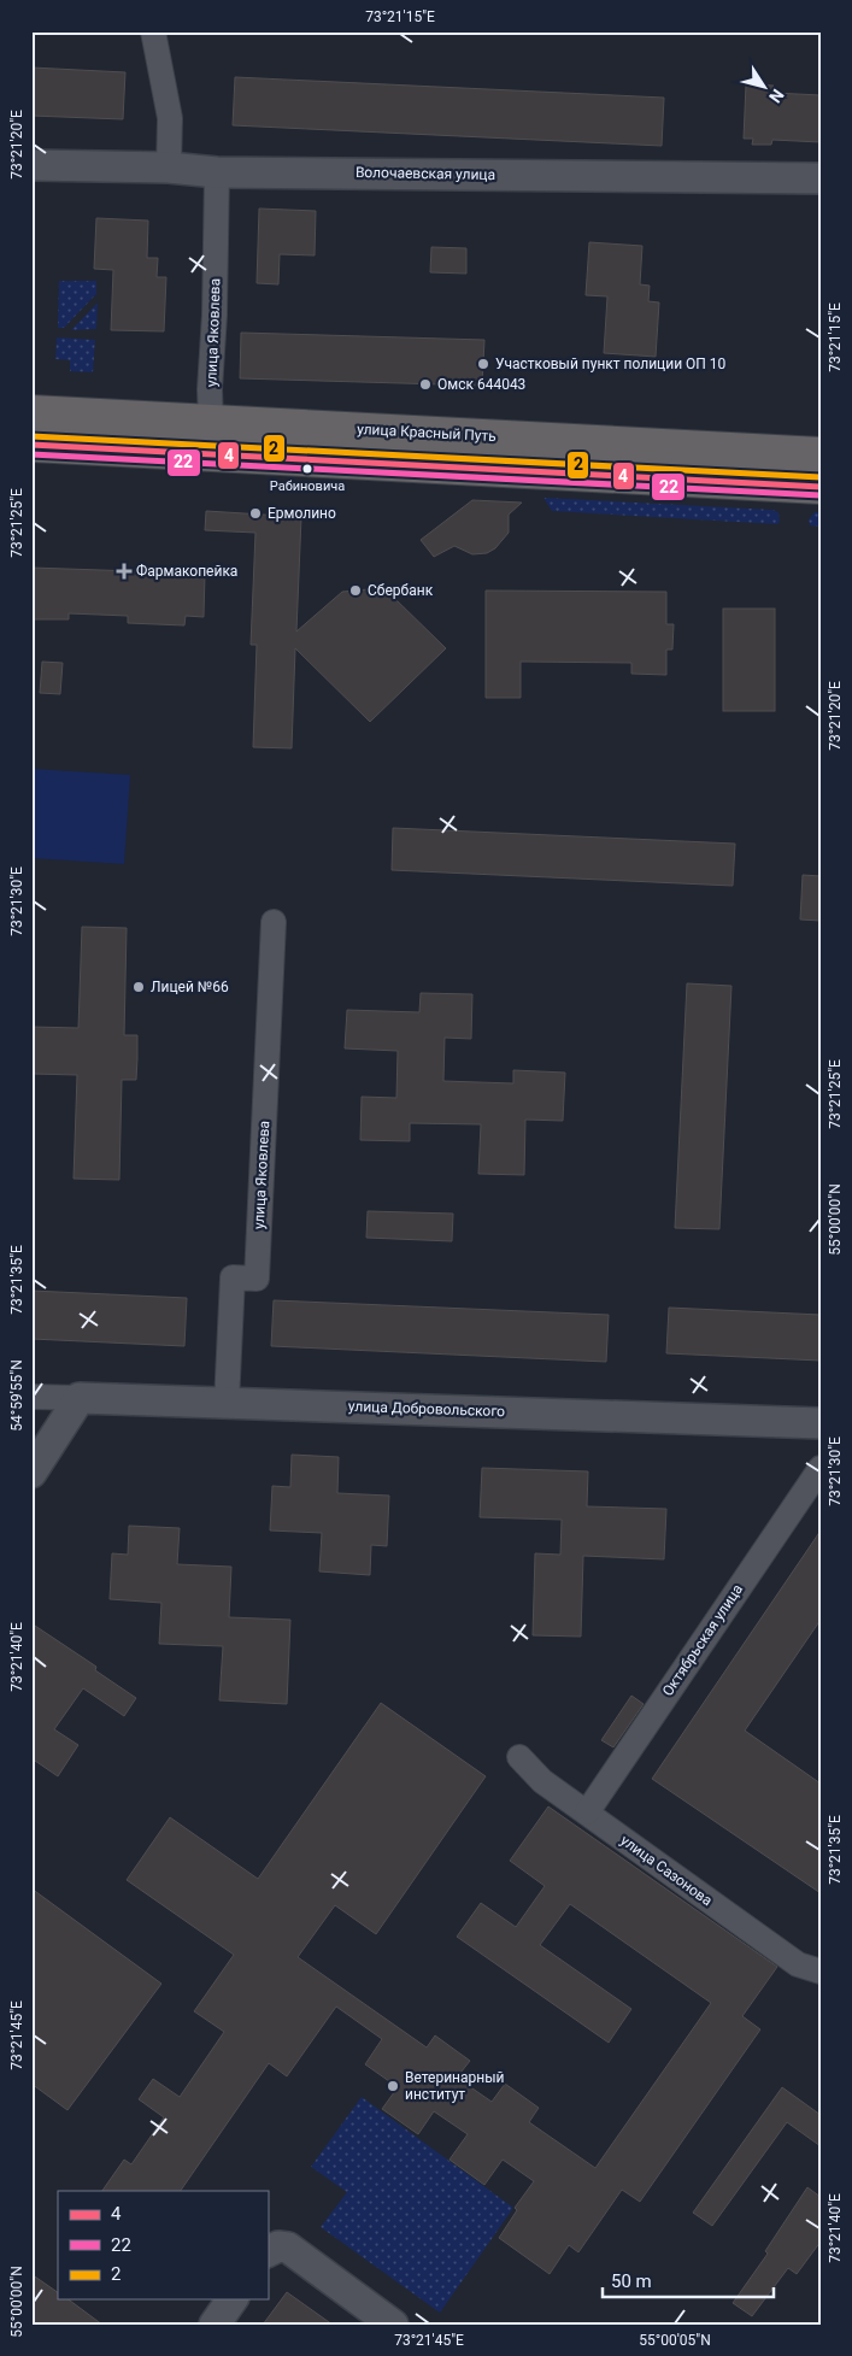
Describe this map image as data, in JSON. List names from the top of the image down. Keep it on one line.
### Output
{"streets":{"main road":["улица Красный Путь"],"street":["Волочаевская улица","улица Яковлева","улица Добровольского","Октябрьская улица","улица Сазонова"]},"crossings":[["Волочаевская улица","улица Яковлева"],["улица Яковлева","улица Красный Путь"],["улица Яковлева","улица Добровольского"],["Октябрьская улица","улица Сазонова"]],"places":{"other":["Участковый пункт полиции ОП 10","Омск 644043","Рабиновича","Ермолино","Сбербанк","Лицей №66","Ветеринарный институт"],"health":["Фармакопейка"]},"lines":["transit line 2","transit line 4","transit line 22"],"legend":["4","22","2"],"scale_bar":"50 m","north":"bottom right","coordinates":["73°21'15\"E","73°21'20\"E","73°21'25\"E","73°21'30\"E","55°00'00\"N","73°21'35\"E","54°59'55\"N","73°21'40\"E","73°21'45\"E","55°00'05\"N"]}
